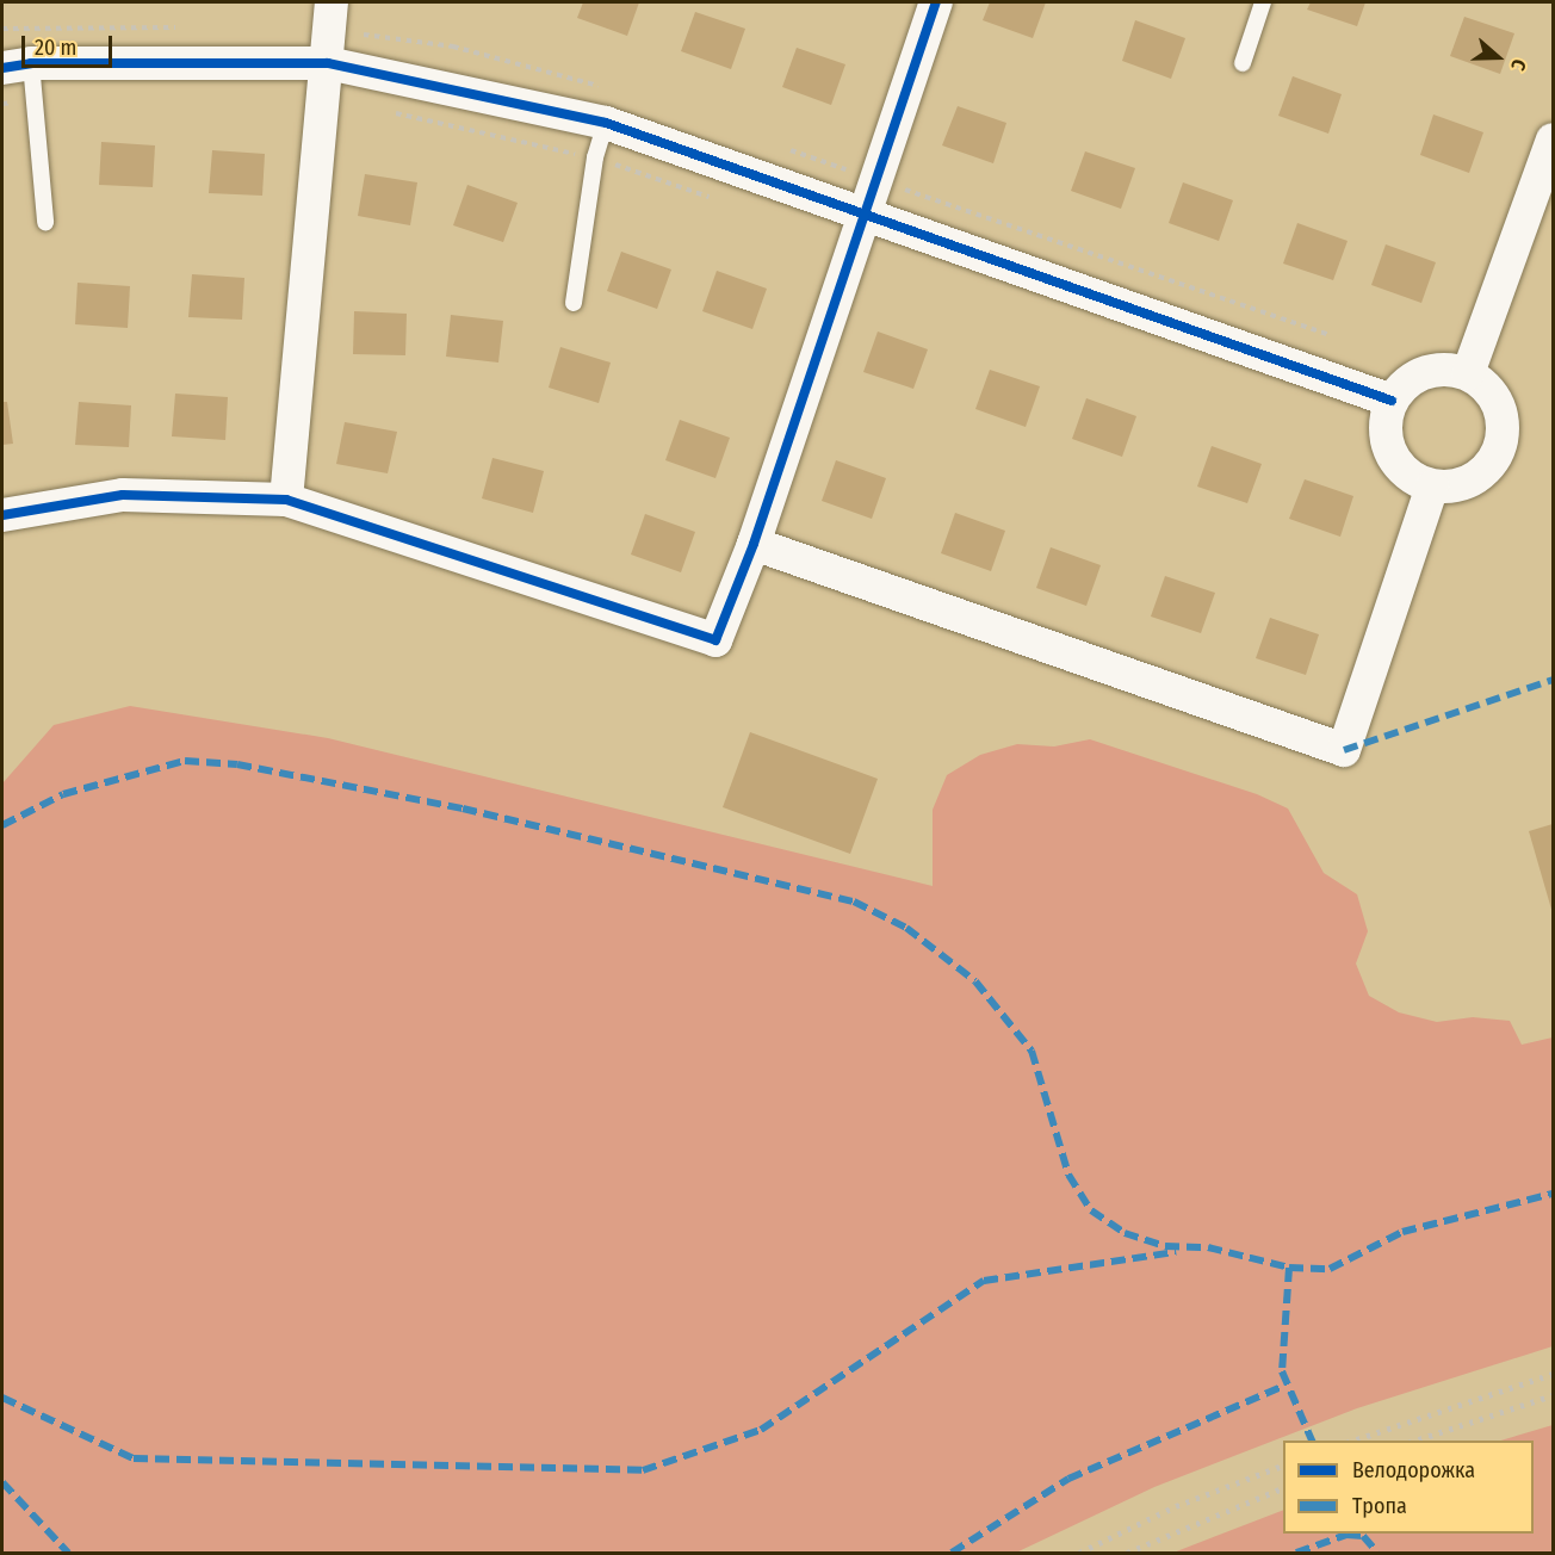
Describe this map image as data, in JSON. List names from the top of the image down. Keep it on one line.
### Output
{"legend":["Велодорожка","Тропа"],"scale_bar":"20 m","north":"right"}
